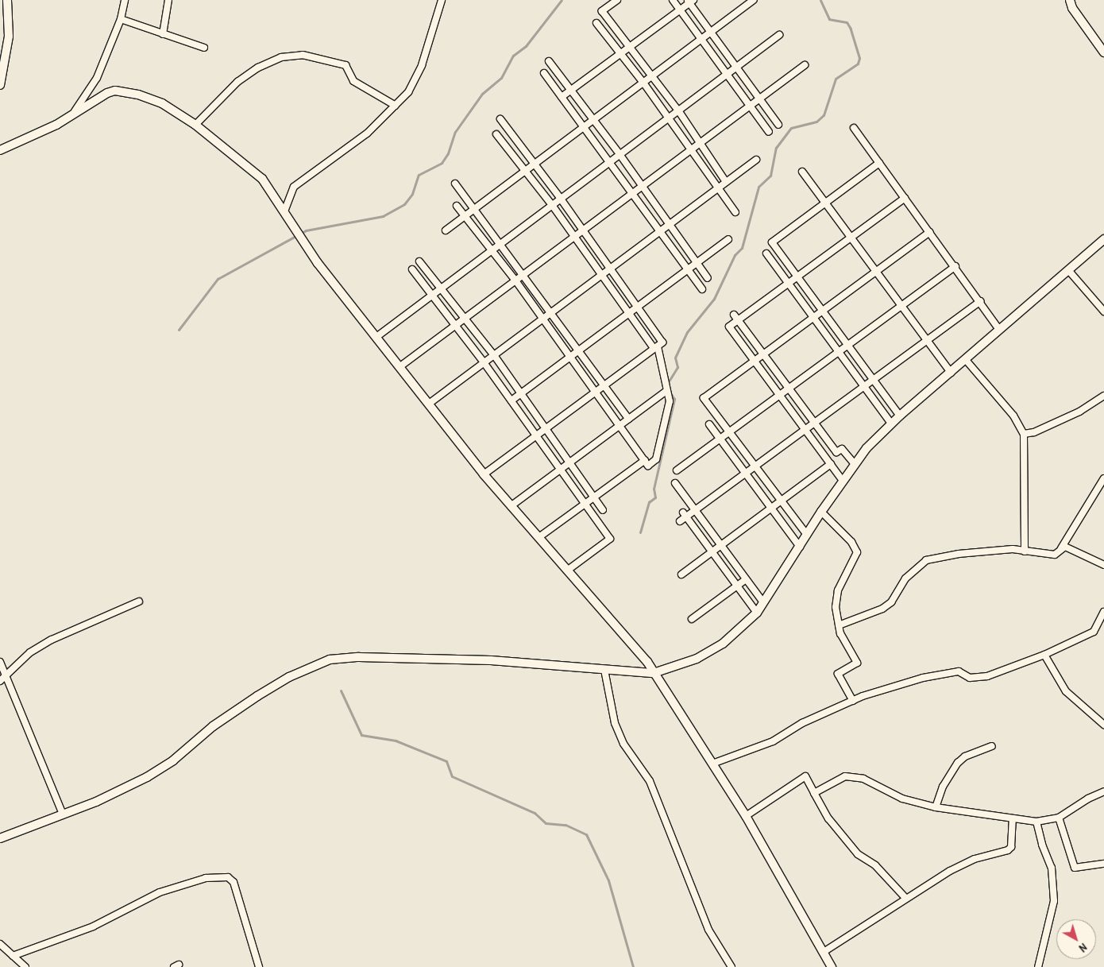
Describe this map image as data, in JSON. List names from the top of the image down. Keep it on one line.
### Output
{"north":"bottom right"}
